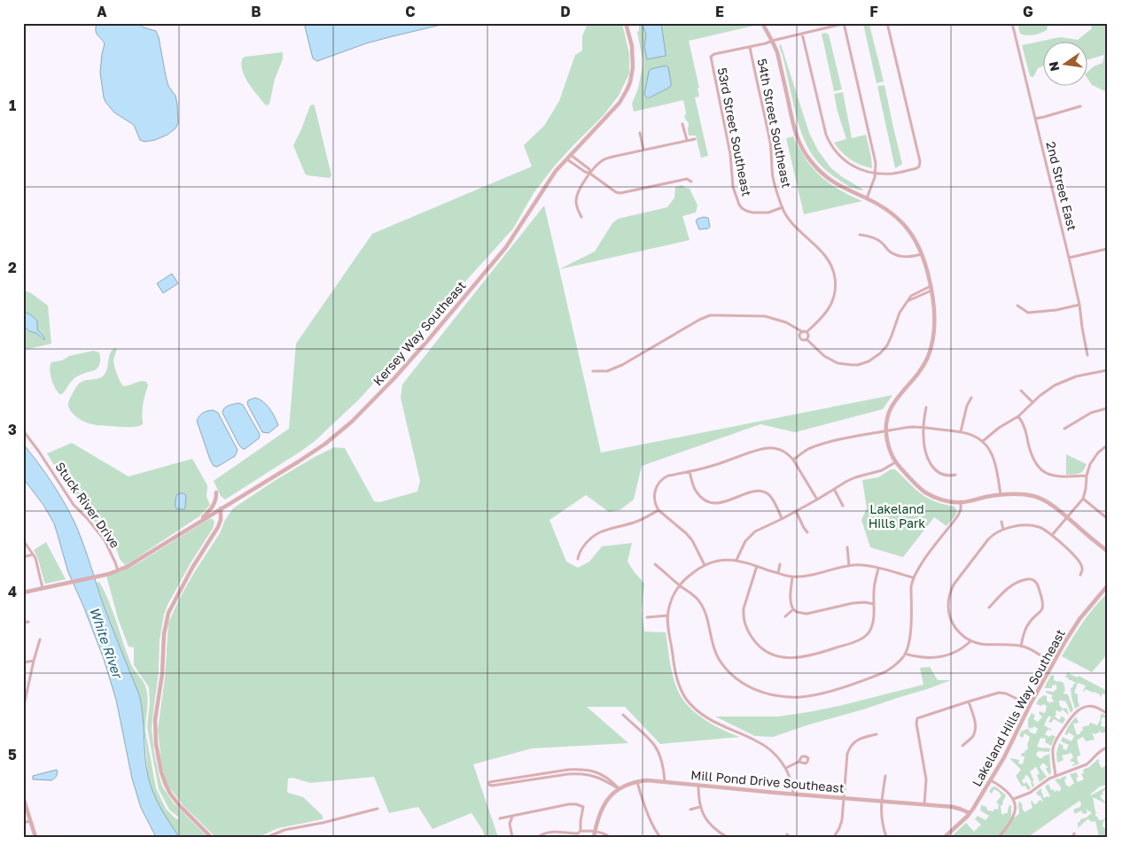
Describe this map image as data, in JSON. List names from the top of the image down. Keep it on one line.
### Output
{"streets":{"street":["54th Street Southeast","53rd Street Southeast","2nd Street East","Kersey Way Southeast","Stuck River Drive","Lakeland Hills Way Southeast","Mill Pond Drive Southeast"]},"crossings":[["54th Street Southeast","53rd Street Southeast"],["Kersey Way Southeast","Stuck River Drive"],["Lakeland Hills Way Southeast","Mill Pond Drive Southeast"]],"water":["White River"],"parks":["Lakeland Hills Park"],"north":"left","grid":{"columns":["A","B","C","D","E","F","G"],"rows":["1","2","3","4","5"]}}
